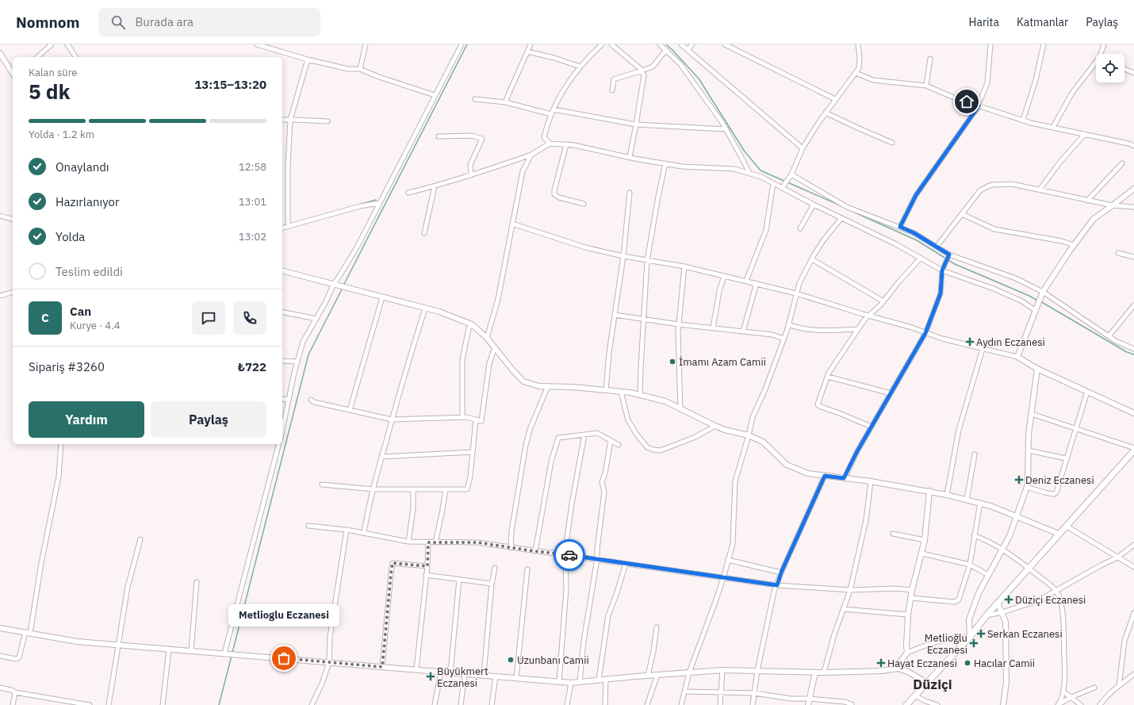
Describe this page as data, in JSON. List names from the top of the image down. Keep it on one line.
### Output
{"districts":["Düziçi"],"places":{"health":["Aydın Eczanesi","Deniz Eczanesi","Düziçi Eczanesi","Serkan Eczanesi","Metlioğlu Eczanesi","Hayat Eczanesi","Büyükmert Eczanesi"],"other":["İmamı Azam Camii","Metlioglu Eczanesi","Uzunbanı Camii","Hacılar Camii"]},"page":{"header":"Nomnom","search":"Burada ara","nav":["Harita","Katmanlar","Paylaş"],"heading":["5 dk","Kalan süre","13:15–13:20"],"panel":["Can","Kurye · 4.4","Sipariş #3260","₺722"],"bar":"Yolda · 1.2 km","list":[["Onaylandı","12:58"],["Hazırlanıyor","13:01"],["Yolda","13:02"],"Teslim edildi"],"round":"C","buttons":["Yardım","Paylaş"],"bubble":"Metlioglu Eczanesi"}}
